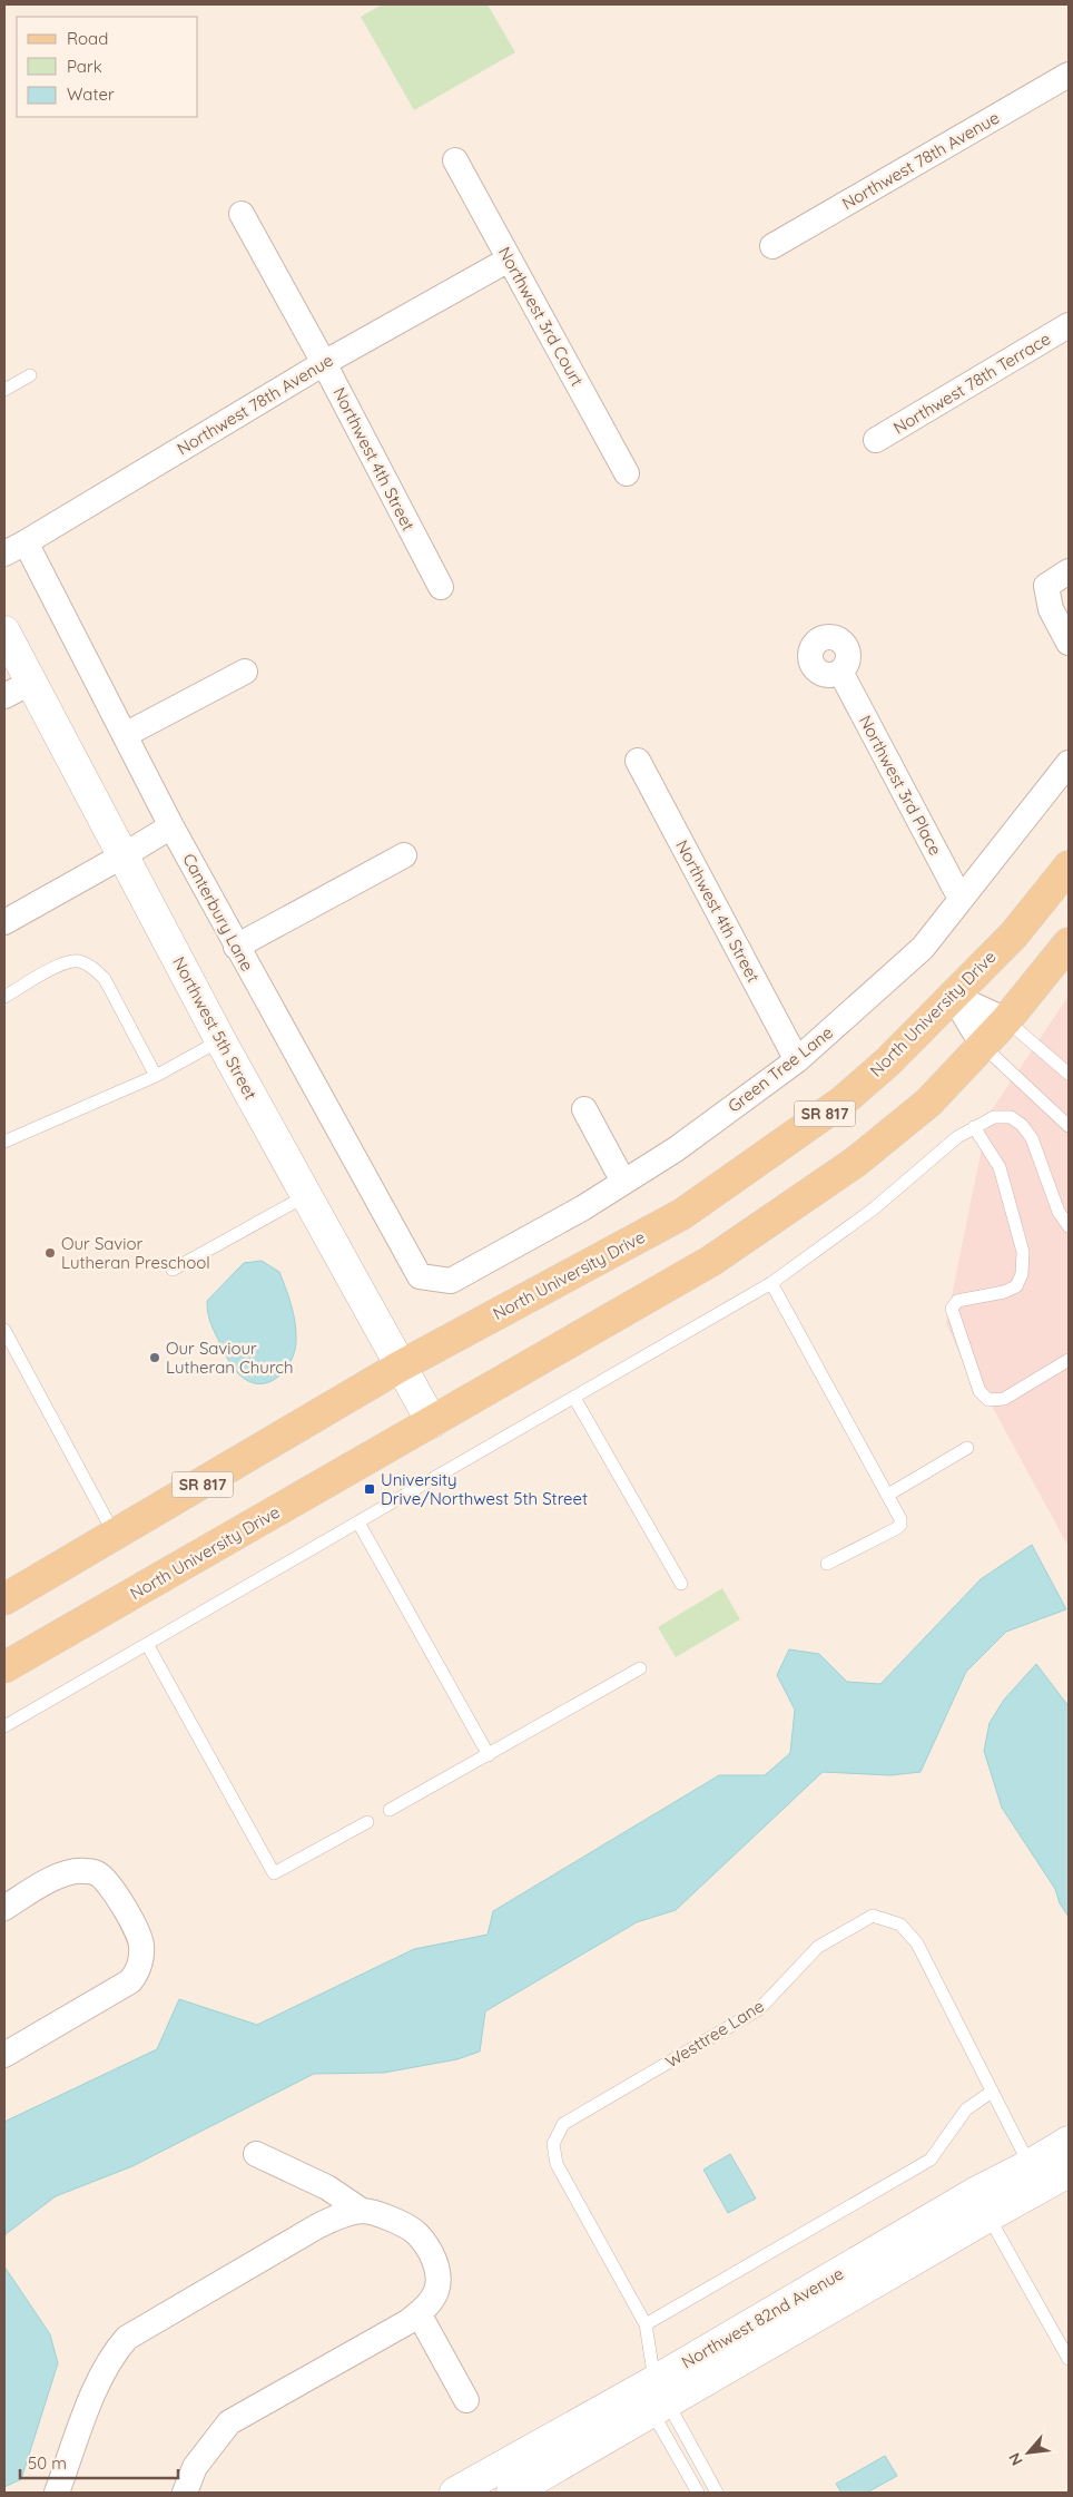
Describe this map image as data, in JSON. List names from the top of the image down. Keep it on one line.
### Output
{"streets":{"main road":["North University Drive","SR 817"],"street":["Northwest 78th Avenue","Northwest 3rd Court","Northwest 78th Terrace","Northwest 4th Street","Northwest 3rd Place","Canterbury Lane","Northwest 5th Street","Green Tree Lane","Northwest 82nd Avenue"],"lane":["Westtree Lane"]},"crossings":[["Northwest 78th Avenue","Northwest 3rd Court"],["Northwest 78th Avenue","Northwest 4th Street"],["Northwest 78th Avenue","Canterbury Lane"],["Northwest 4th Street","Green Tree Lane"],["Northwest 3rd Place","Green Tree Lane"],["Canterbury Lane","Green Tree Lane"],["North University Drive","Northwest 5th Street"],["Westtree Lane","Northwest 82nd Avenue"]],"places":{"other":["Our Savior Lutheran Preschool","Our Saviour Lutheran Church"],"transit":["University Drive/Northwest 5th Street"]},"legend":["Road","Park","Water"],"scale_bar":"50 m","north":"bottom left"}
